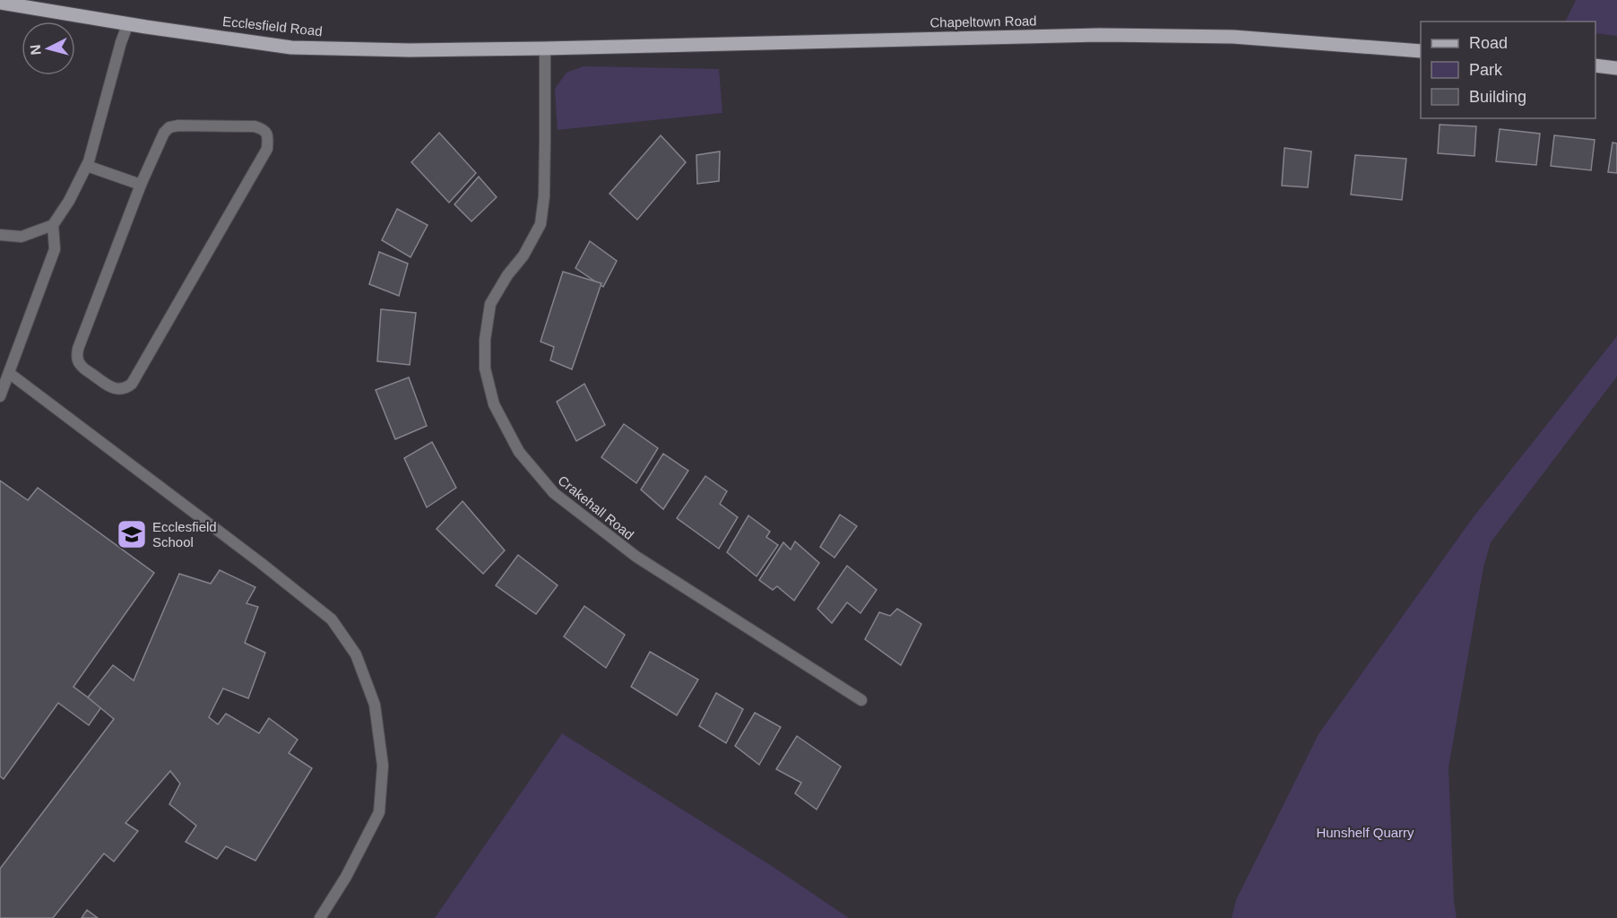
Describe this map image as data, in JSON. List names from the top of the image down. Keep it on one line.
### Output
{"streets":{"main road":["Chapeltown Road","Ecclesfield Road"],"street":["Crakehall Road"]},"crossings":[["Chapeltown Road","Ecclesfield Road"],["Chapeltown Road","Crakehall Road"],["Ecclesfield Road","Crakehall Road"]],"parks":["Hunshelf Quarry"],"places":{"school or university":["Ecclesfield School"]},"legend":["Road","Park","Building"],"north":"left"}
